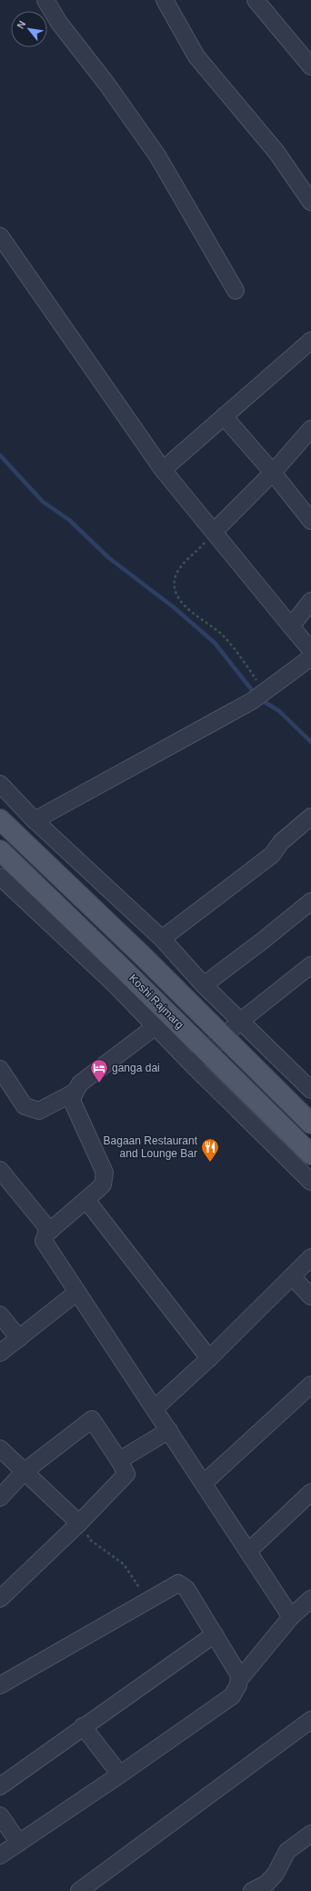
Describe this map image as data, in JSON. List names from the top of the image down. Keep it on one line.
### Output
{"streets":{"main road":["Koshi Rajmarg"]},"places":{"hotel":["ganga dai"],"restaurant":["Bagaan Restaurant and Lounge Bar"]},"north":"top left"}
